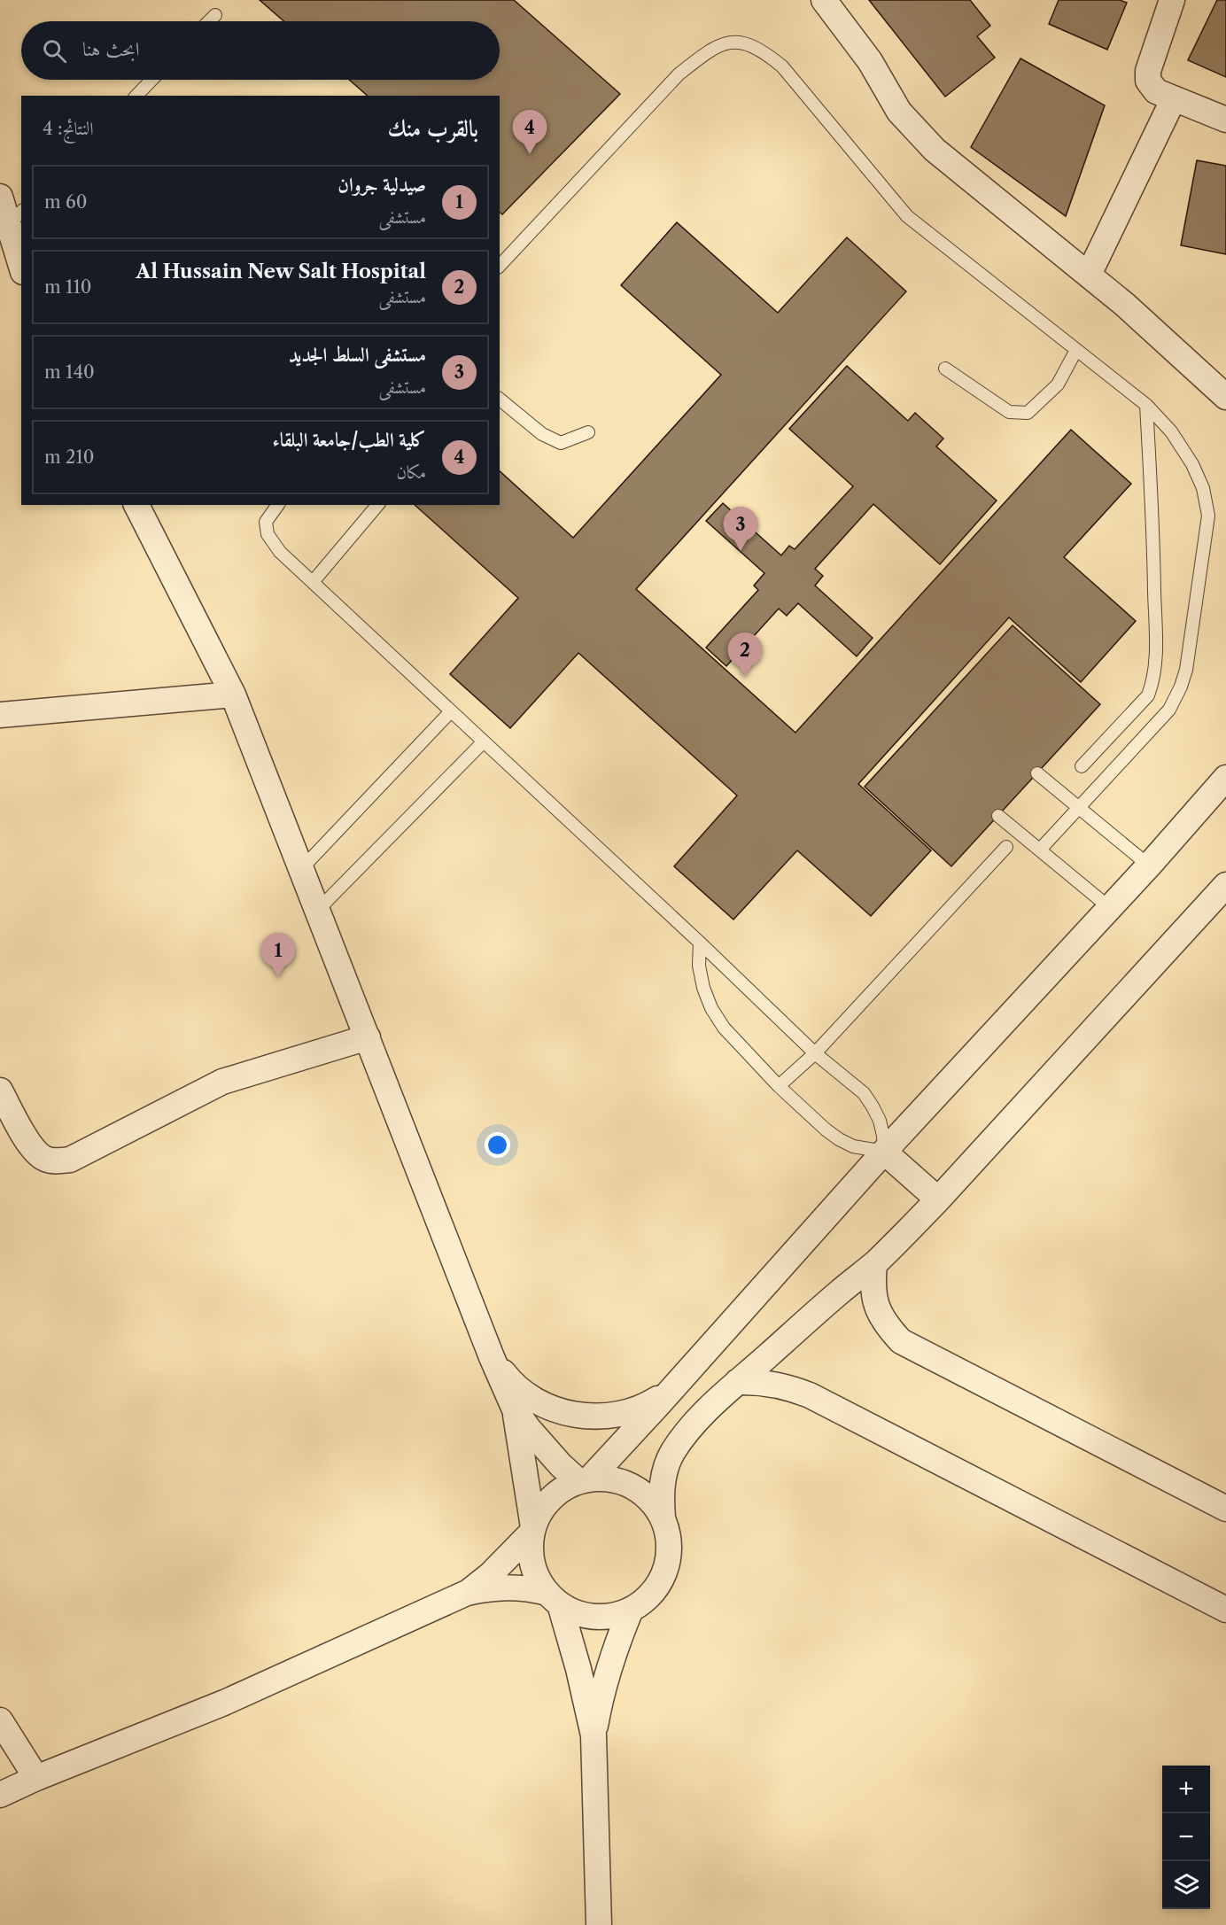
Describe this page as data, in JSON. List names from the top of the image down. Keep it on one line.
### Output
{"page":{"search":"ابحث هنا","heading":["بالقرب منك","النتائج: 4"],"pins":["4","3","2","1"],"list":[{"mark":"1","name":"صيدلية جروان","note":"مستشفى","value":"60 m"},{"mark":"2","name":"Al Hussain New Salt Hospital","note":"مستشفى","value":"110 m"},{"mark":"3","name":"مستشفى السلط الجديد","note":"مستشفى","value":"140 m"},{"mark":"4","name":"كلية الطب/جامعة البلقاء","note":"مكان","value":"210 m"}],"map_buttons":["+","−"]}}
